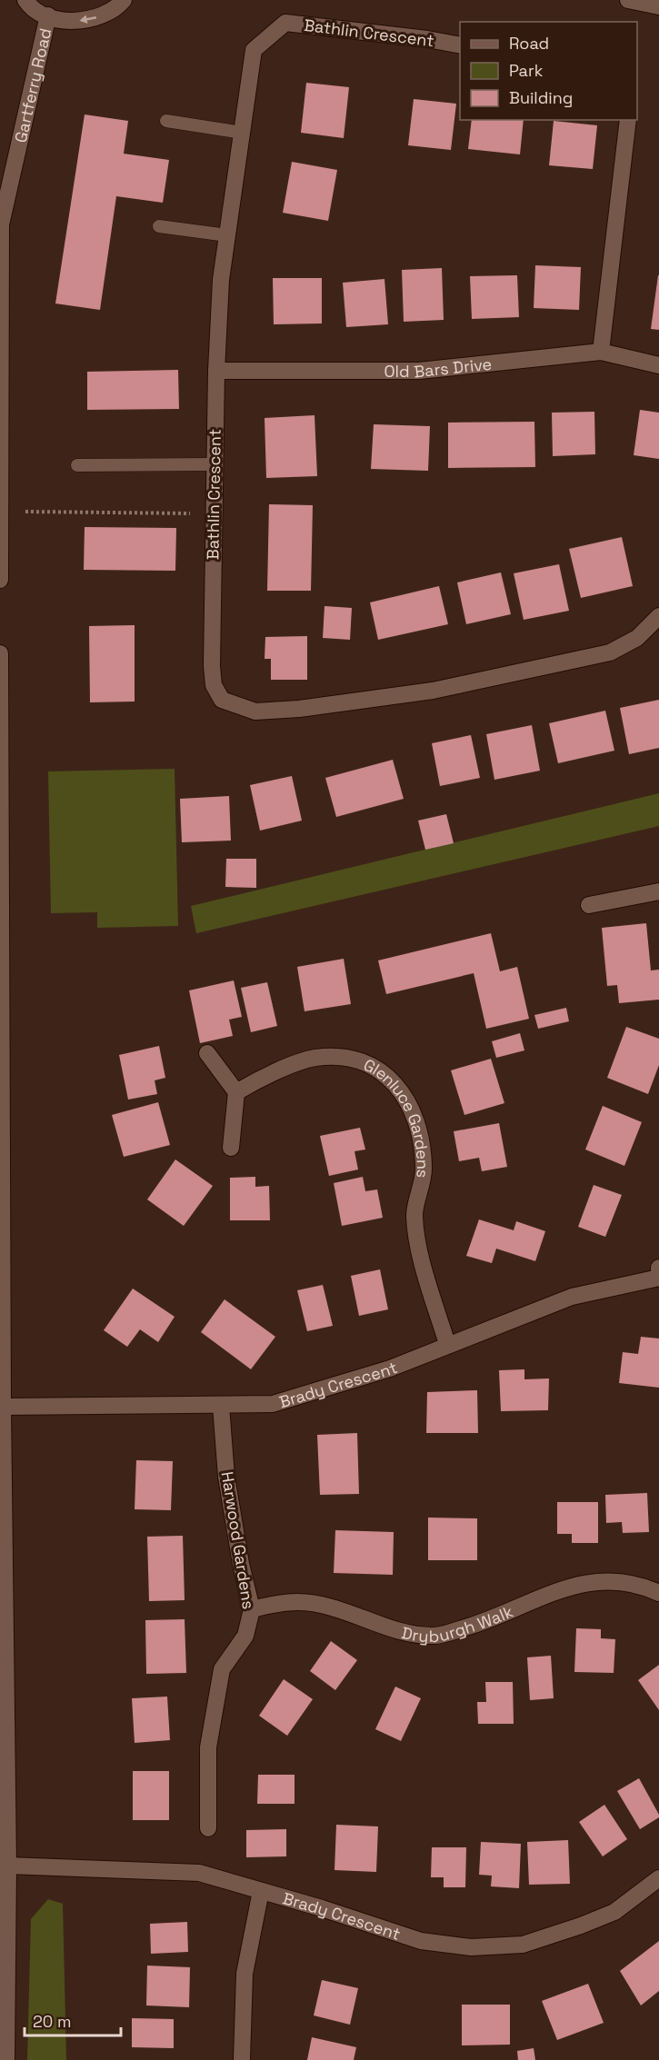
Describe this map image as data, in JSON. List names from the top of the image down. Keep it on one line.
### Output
{"streets":{"street":["Bathlin Crescent","Gartferry Road","Old Bars Drive","Glenluce Gardens","Brady Crescent","Harwood Gardens","Dryburgh Walk"]},"crossings":[["Bathlin Crescent","Old Bars Drive"],["Glenluce Gardens","Brady Crescent"],["Brady Crescent","Harwood Gardens"],["Harwood Gardens","Dryburgh Walk"]],"legend":["Road","Park","Building"],"scale_bar":"20 m"}
